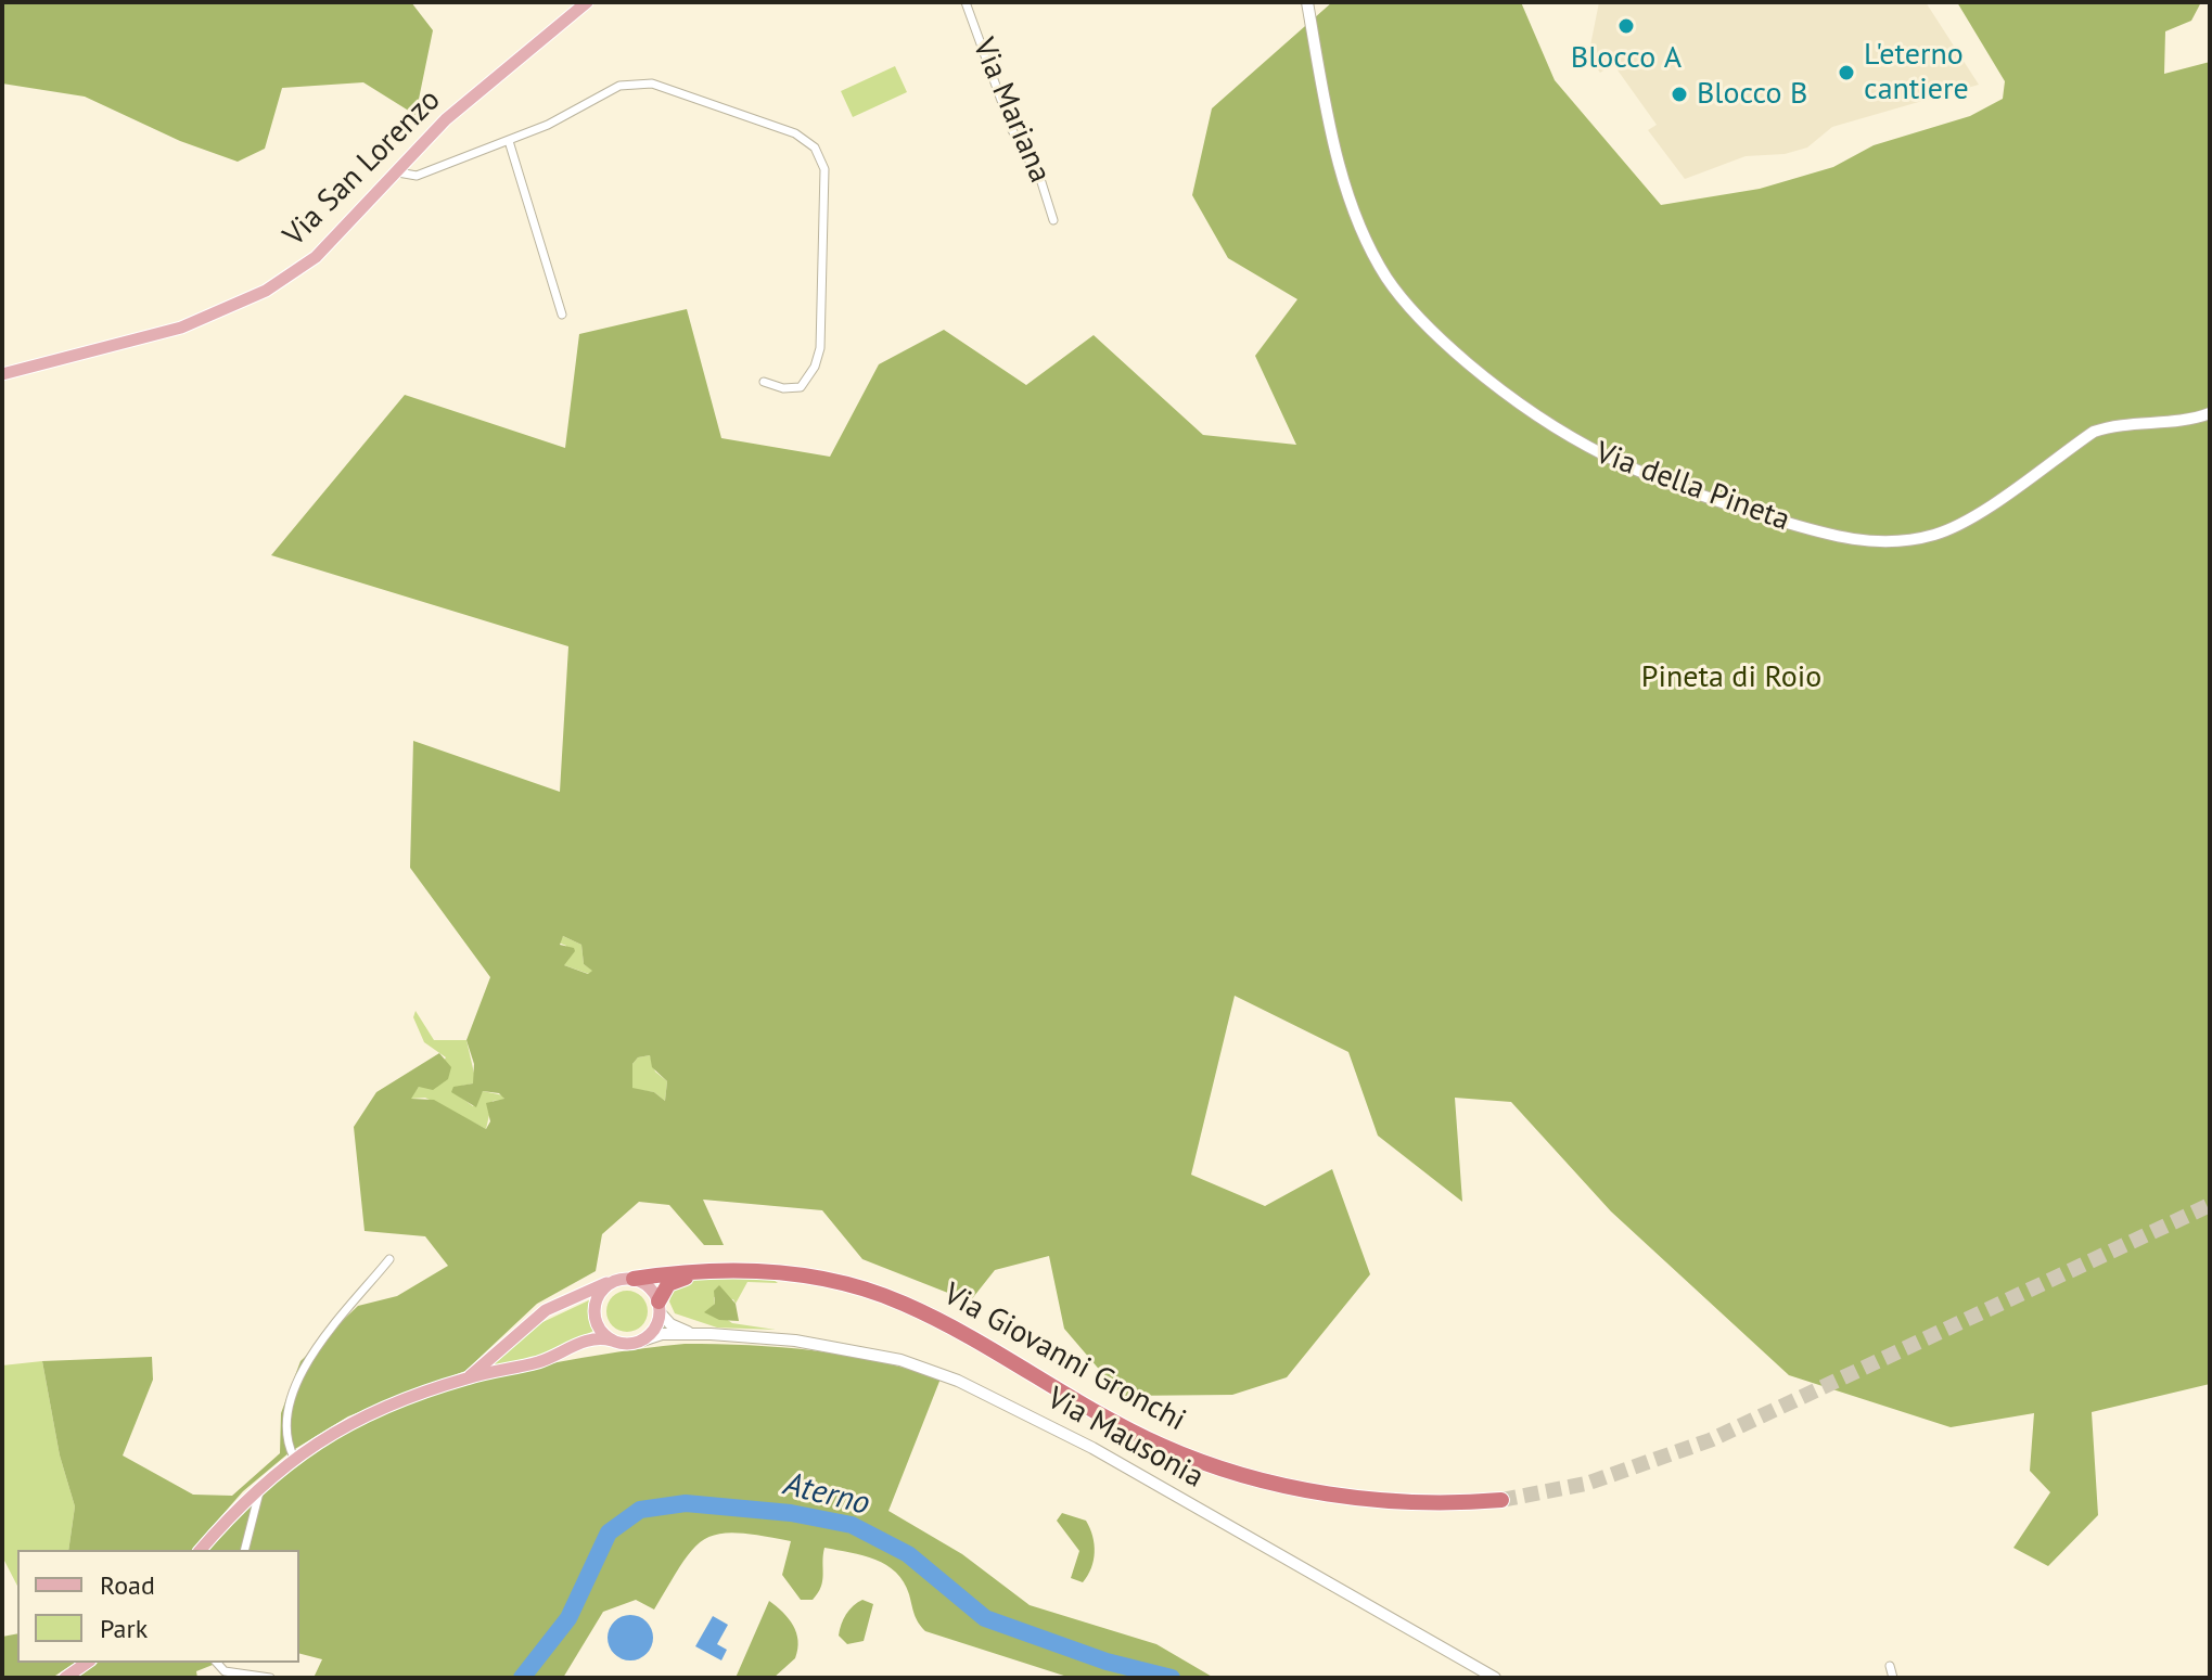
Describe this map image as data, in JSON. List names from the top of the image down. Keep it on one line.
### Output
{"streets":{"highway":["Via Giovanni Gronchi"],"main road":["Via San Lorenzo","Via della Pineta","Via Mausonia"],"street":["Via Mariana"]},"crossings":[["Via Giovanni Gronchi","Via Mausonia"]],"water":["Aterno"],"parks":["Pineta di Roio"],"places":["Blocco A","L'eterno cantiere","Blocco B"],"legend":["Road","Park"]}
